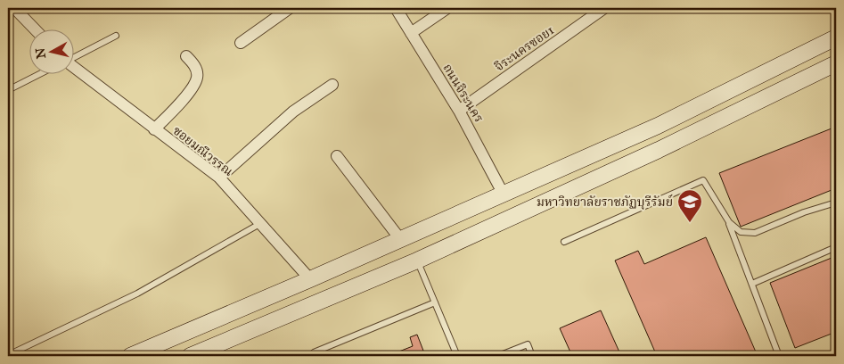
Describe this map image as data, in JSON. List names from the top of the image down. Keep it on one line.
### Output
{"streets":{"street":["จิระนครซอย1","ถนนจิระนคร","ซอยมณีวรรณ"]},"crossings":[["จิระนครซอย1","ถนนจิระนคร"]],"places":{"school or university":["มหาวิทยาลัยราชภัฏบุรีรัมย์"]},"north":"left"}
